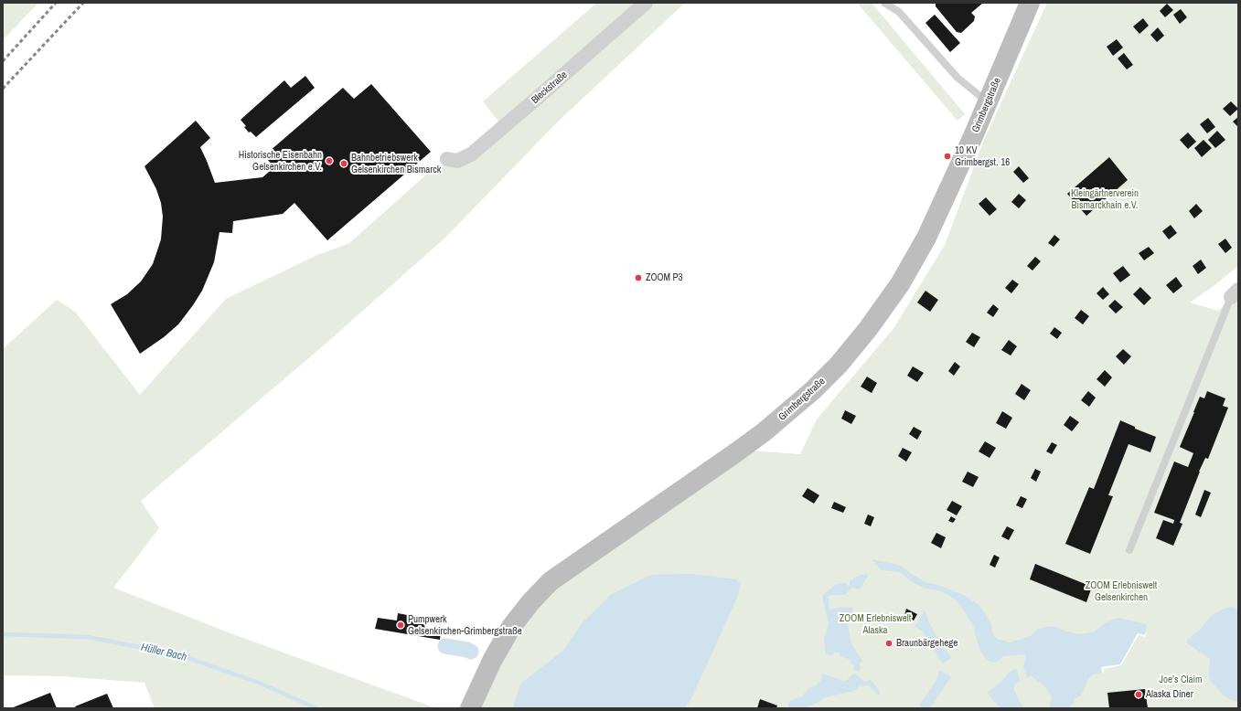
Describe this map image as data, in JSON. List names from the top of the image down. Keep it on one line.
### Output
{"streets":{"street":["Bleckstraße","Grimbergstraße"]},"water":["Hüller Bach"],"parks":["Kleingärtnerverein Bismarckhain e.V.","ZOOM Erlebniswelt Gelsenkirchen","ZOOM Erlebniswelt Alaska","Joe’s Claim"],"places":["10 KV Grimbergst. 16","Historische Eisenbahn Gelsenkirchen e.V.","Bahnbetriebswerk Gelsenkirchen Bismarck","ZOOM P3","Pumpwerk Gelsenkirchen-Grimbergstraße","Braunbärgehege","Alaska Diner"]}
